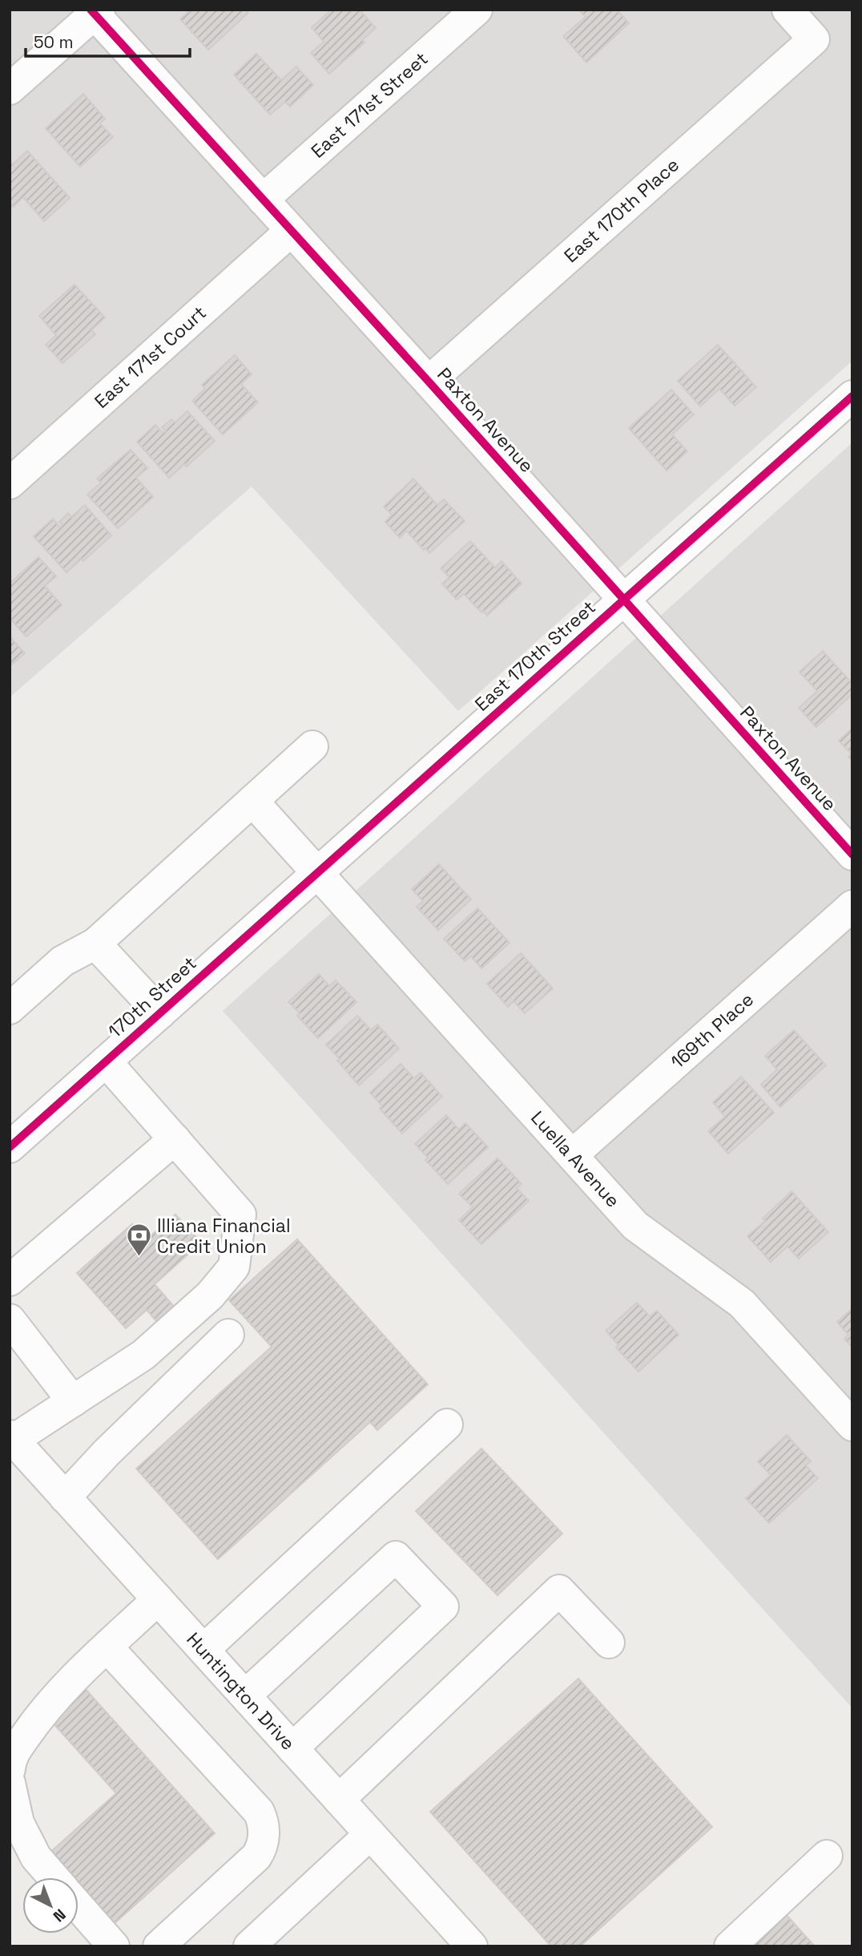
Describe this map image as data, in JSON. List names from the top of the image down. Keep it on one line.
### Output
{"streets":{"street":["East 171st Street","East 170th Place","East 171st Court","Paxton Avenue","East 170th Street","170th Street","169th Place","Luella Avenue","Huntington Drive"]},"crossings":[["East 171st Street","Paxton Avenue"],["East 170th Place","Paxton Avenue"],["East 171st Court","Paxton Avenue"],["Paxton Avenue","East 170th Street"],["East 170th Street","170th Street"],["East 170th Street","Luella Avenue"],["170th Street","Luella Avenue"],["169th Place","Luella Avenue"]],"places":{"bank":["Illiana Financial Credit Union"]},"scale_bar":"50 m","north":"bottom right"}
